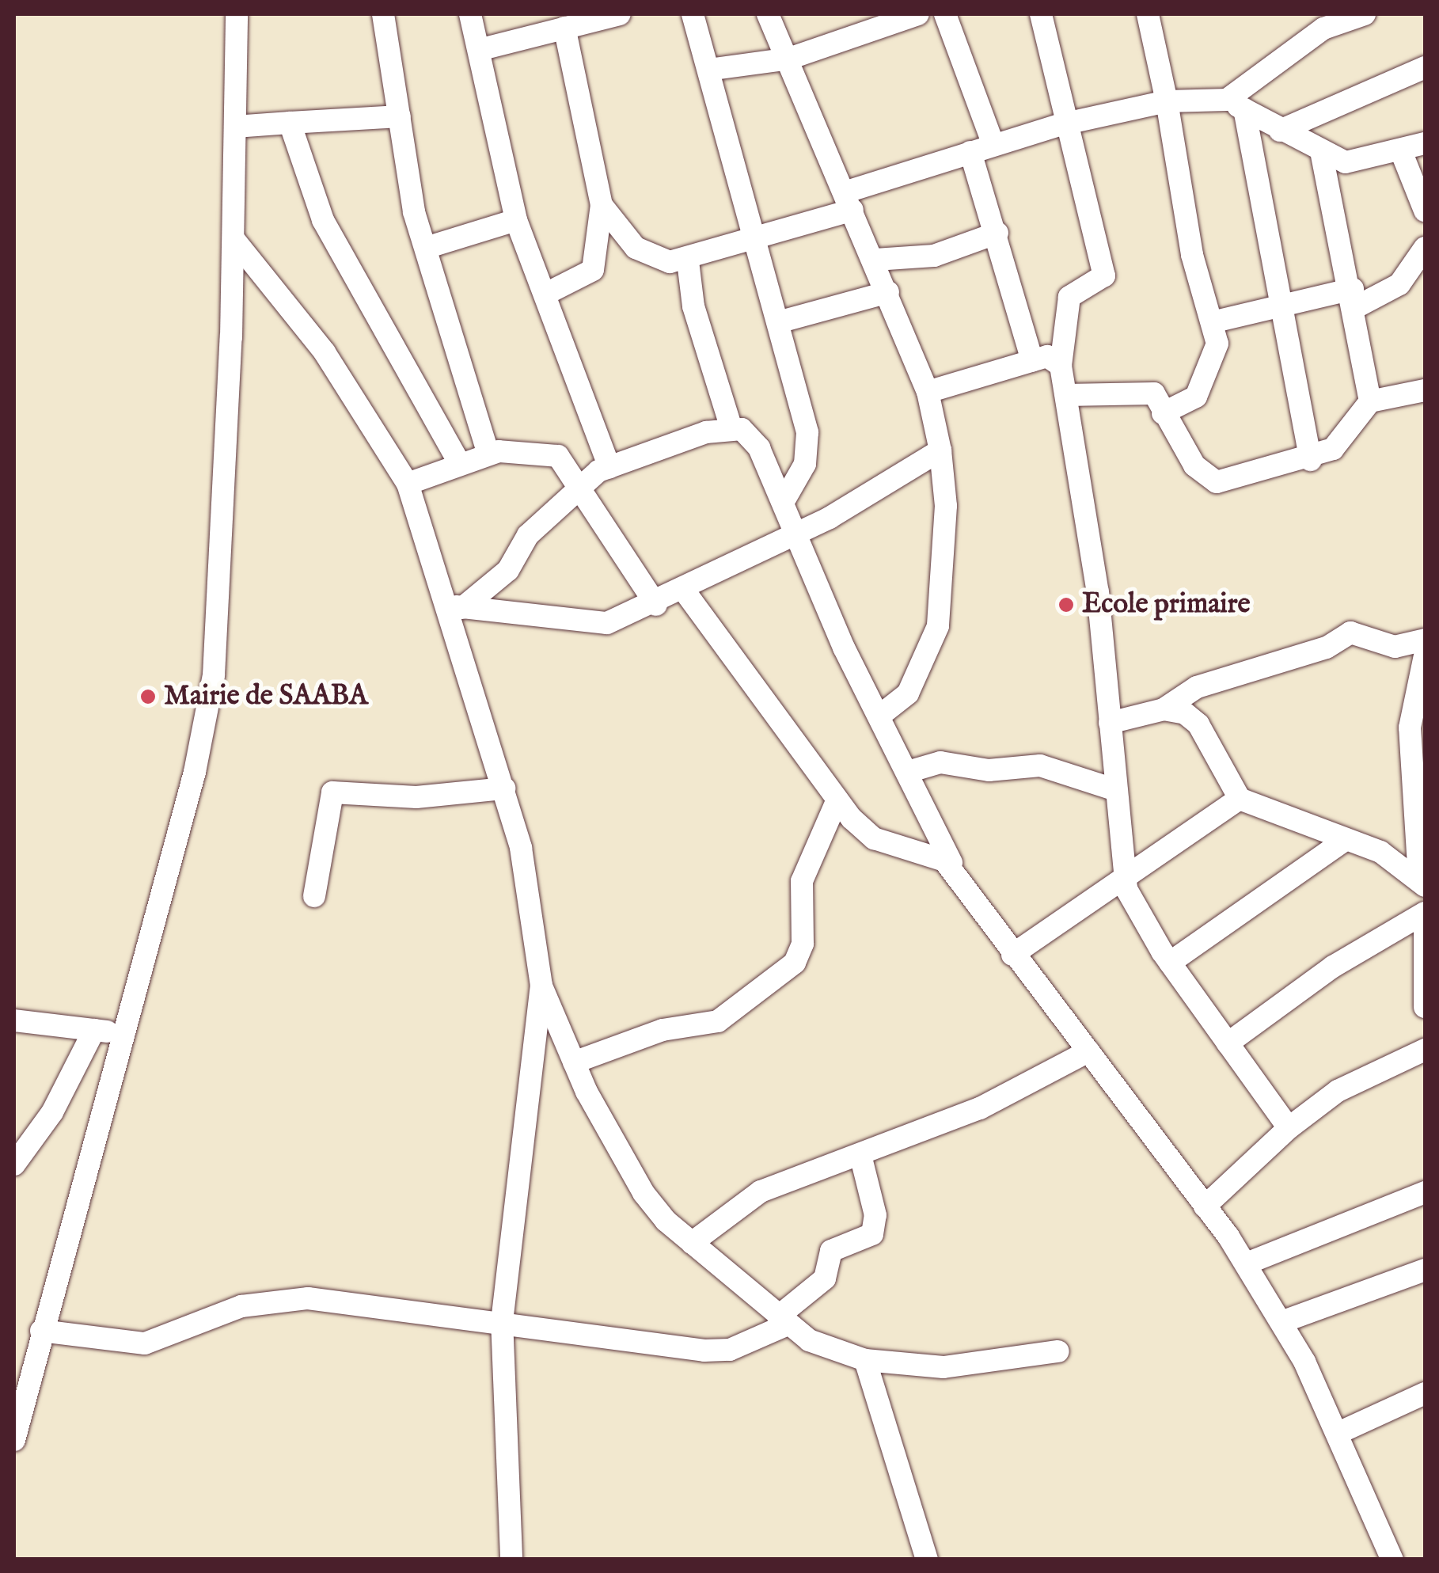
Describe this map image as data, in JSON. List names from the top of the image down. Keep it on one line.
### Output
{"places":["Ecole primaire","Mairie de SAABA"]}
